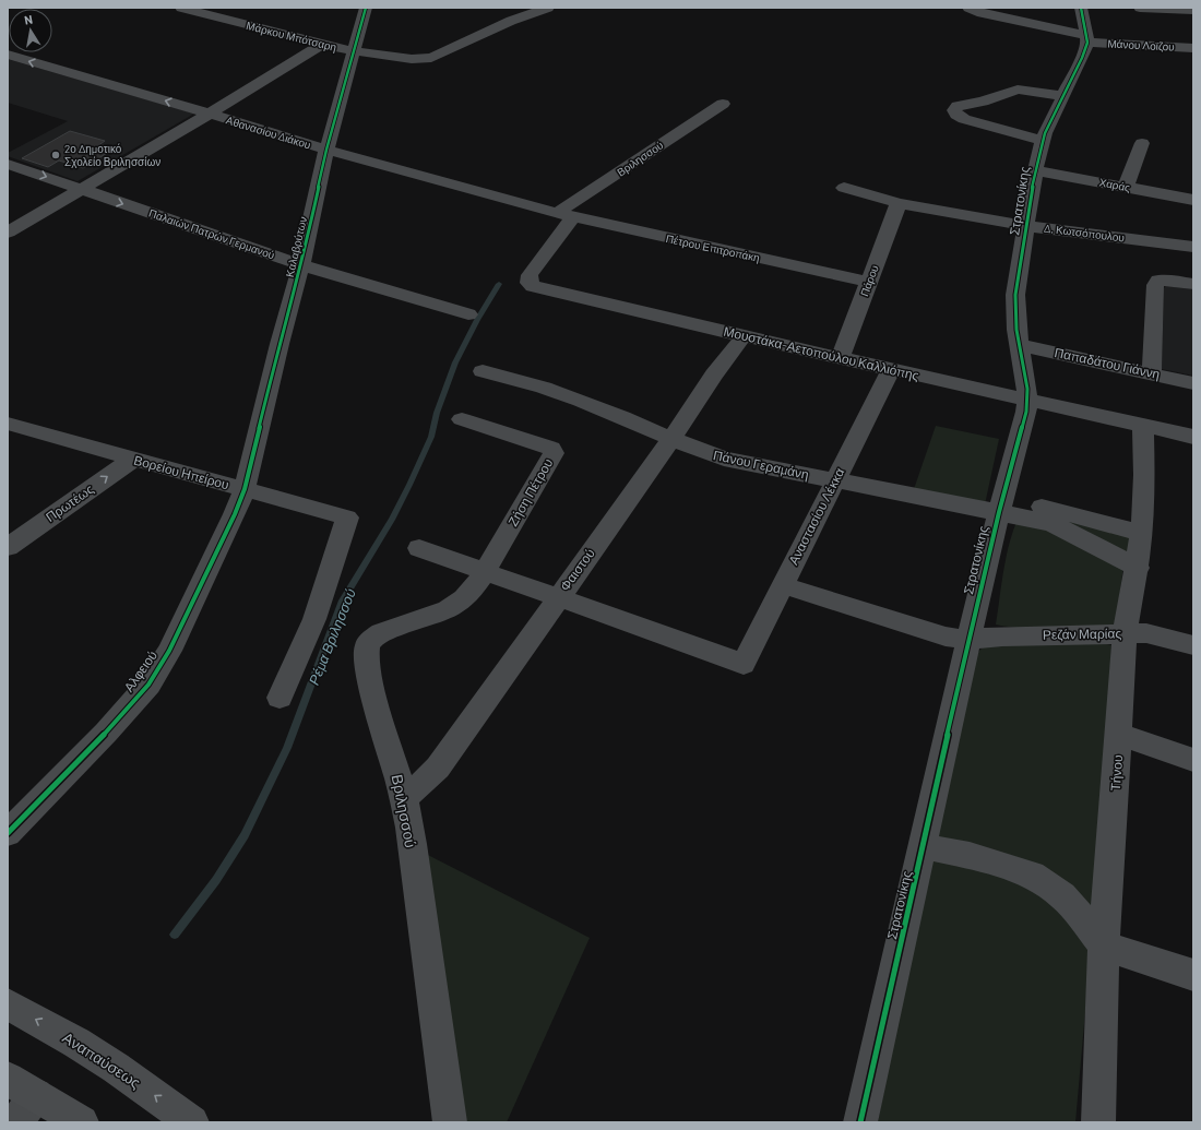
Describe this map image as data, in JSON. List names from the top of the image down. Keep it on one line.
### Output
{"streets":{"main road":["Αναπαύσεως"],"street":["Μάρκου Μπότσαρη","Μάνου Λοϊζου","Αθανασίου Διάκου","Βριλησσού","Χαράς","Στρατονίκης","Δ. Κωτσόπουλου","Παλαιών Πατρών Γερμανού","Καλαβρύτων","Πέτρου Επιτροπάκη","Πάρου","Μουστάκα-Αετοπούλου Καλλιόπης","Παπαδάτου Γιάννη","Πάνου Γεραμάνη","Βορείου Ηπείρου","Ζήση Πέτρου","Πρωτέως","Αναστασίου Λέκκα","Φαιστού","Ρεζάν Μαρίας","Αλφειού","Τήνου"]},"crossings":[["Μάρκου Μπότσαρη","Καλαβρύτων"],["Μάνου Λοϊζου","Στρατονίκης"],["Αθανασίου Διάκου","Βριλησσού"],["Αθανασίου Διάκου","Καλαβρύτων"],["Αθανασίου Διάκου","Πέτρου Επιτροπάκη"],["Αθανασίου Διάκου","Μουστάκα-Αετοπούλου Καλλιόπης"],["Βριλησσού","Πέτρου Επιτροπάκη"],["Βριλησσού","Μουστάκα-Αετοπούλου Καλλιόπης"],["Βριλησσού","Ζήση Πέτρου"],["Βριλησσού","Φαιστού"],["Χαράς","Στρατονίκης"],["Στρατονίκης","Δ. Κωτσόπουλου"],["Στρατονίκης","Μουστάκα-Αετοπούλου Καλλιόπης"],["Στρατονίκης","Παπαδάτου Γιάννη"],["Στρατονίκης","Πάνου Γεραμάνη"],["Στρατονίκης","Ρεζάν Μαρίας"],["Δ. Κωτσόπουλου","Πάρου"],["Παλαιών Πατρών Γερμανού","Καλαβρύτων"],["Καλαβρύτων","Βορείου Ηπείρου"],["Καλαβρύτων","Αλφειού"],["Πέτρου Επιτροπάκη","Πάρου"],["Πέτρου Επιτροπάκη","Μουστάκα-Αετοπούλου Καλλιόπης"],["Πάρου","Μουστάκα-Αετοπούλου Καλλιόπης"],["Μουστάκα-Αετοπούλου Καλλιόπης","Αναστασίου Λέκκα"],["Μουστάκα-Αετοπούλου Καλλιόπης","Φαιστού"],["Μουστάκα-Αετοπούλου Καλλιόπης","Τήνου"],["Πάνου Γεραμάνη","Αναστασίου Λέκκα"],["Πάνου Γεραμάνη","Φαιστού"],["Πάνου Γεραμάνη","Τήνου"],["Βορείου Ηπείρου","Πρωτέως"],["Βορείου Ηπείρου","Αλφειού"],["Αναστασίου Λέκκα","Φαιστού"],["Αναστασίου Λέκκα","Ρεζάν Μαρίας"],["Ρεζάν Μαρίας","Τήνου"]],"one_way":["Αθανασίου Διάκου","Παλαιών Πατρών Γερμανού","Πρωτέως"],"water":["Ρέμα Βριλησσού"],"places":["2ο Δημοτικό Σχολείο Βριλησσίων"],"north":"top"}
